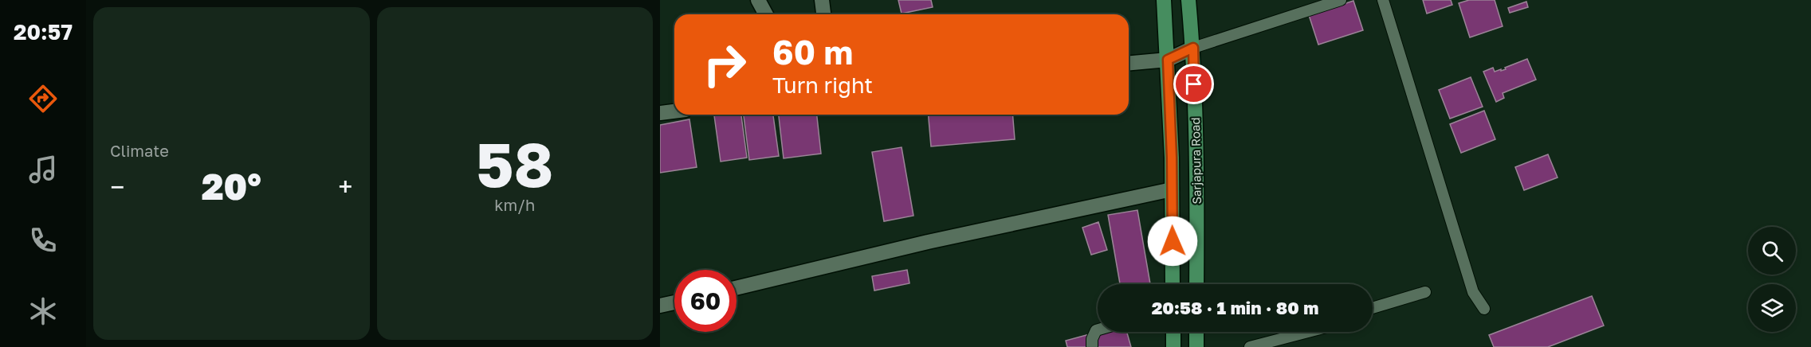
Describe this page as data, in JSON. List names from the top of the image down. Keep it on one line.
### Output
{"streets":{"main road":["Sarjapura Road"]},"page":{"tabs":"20:57","tile":["Climate",["58","km/h"]],"turn":["60 m","Turn right"],"heat":["−","20°","+"],"limit":"60","trip":"20:58 · 1 min · 80 m"}}
